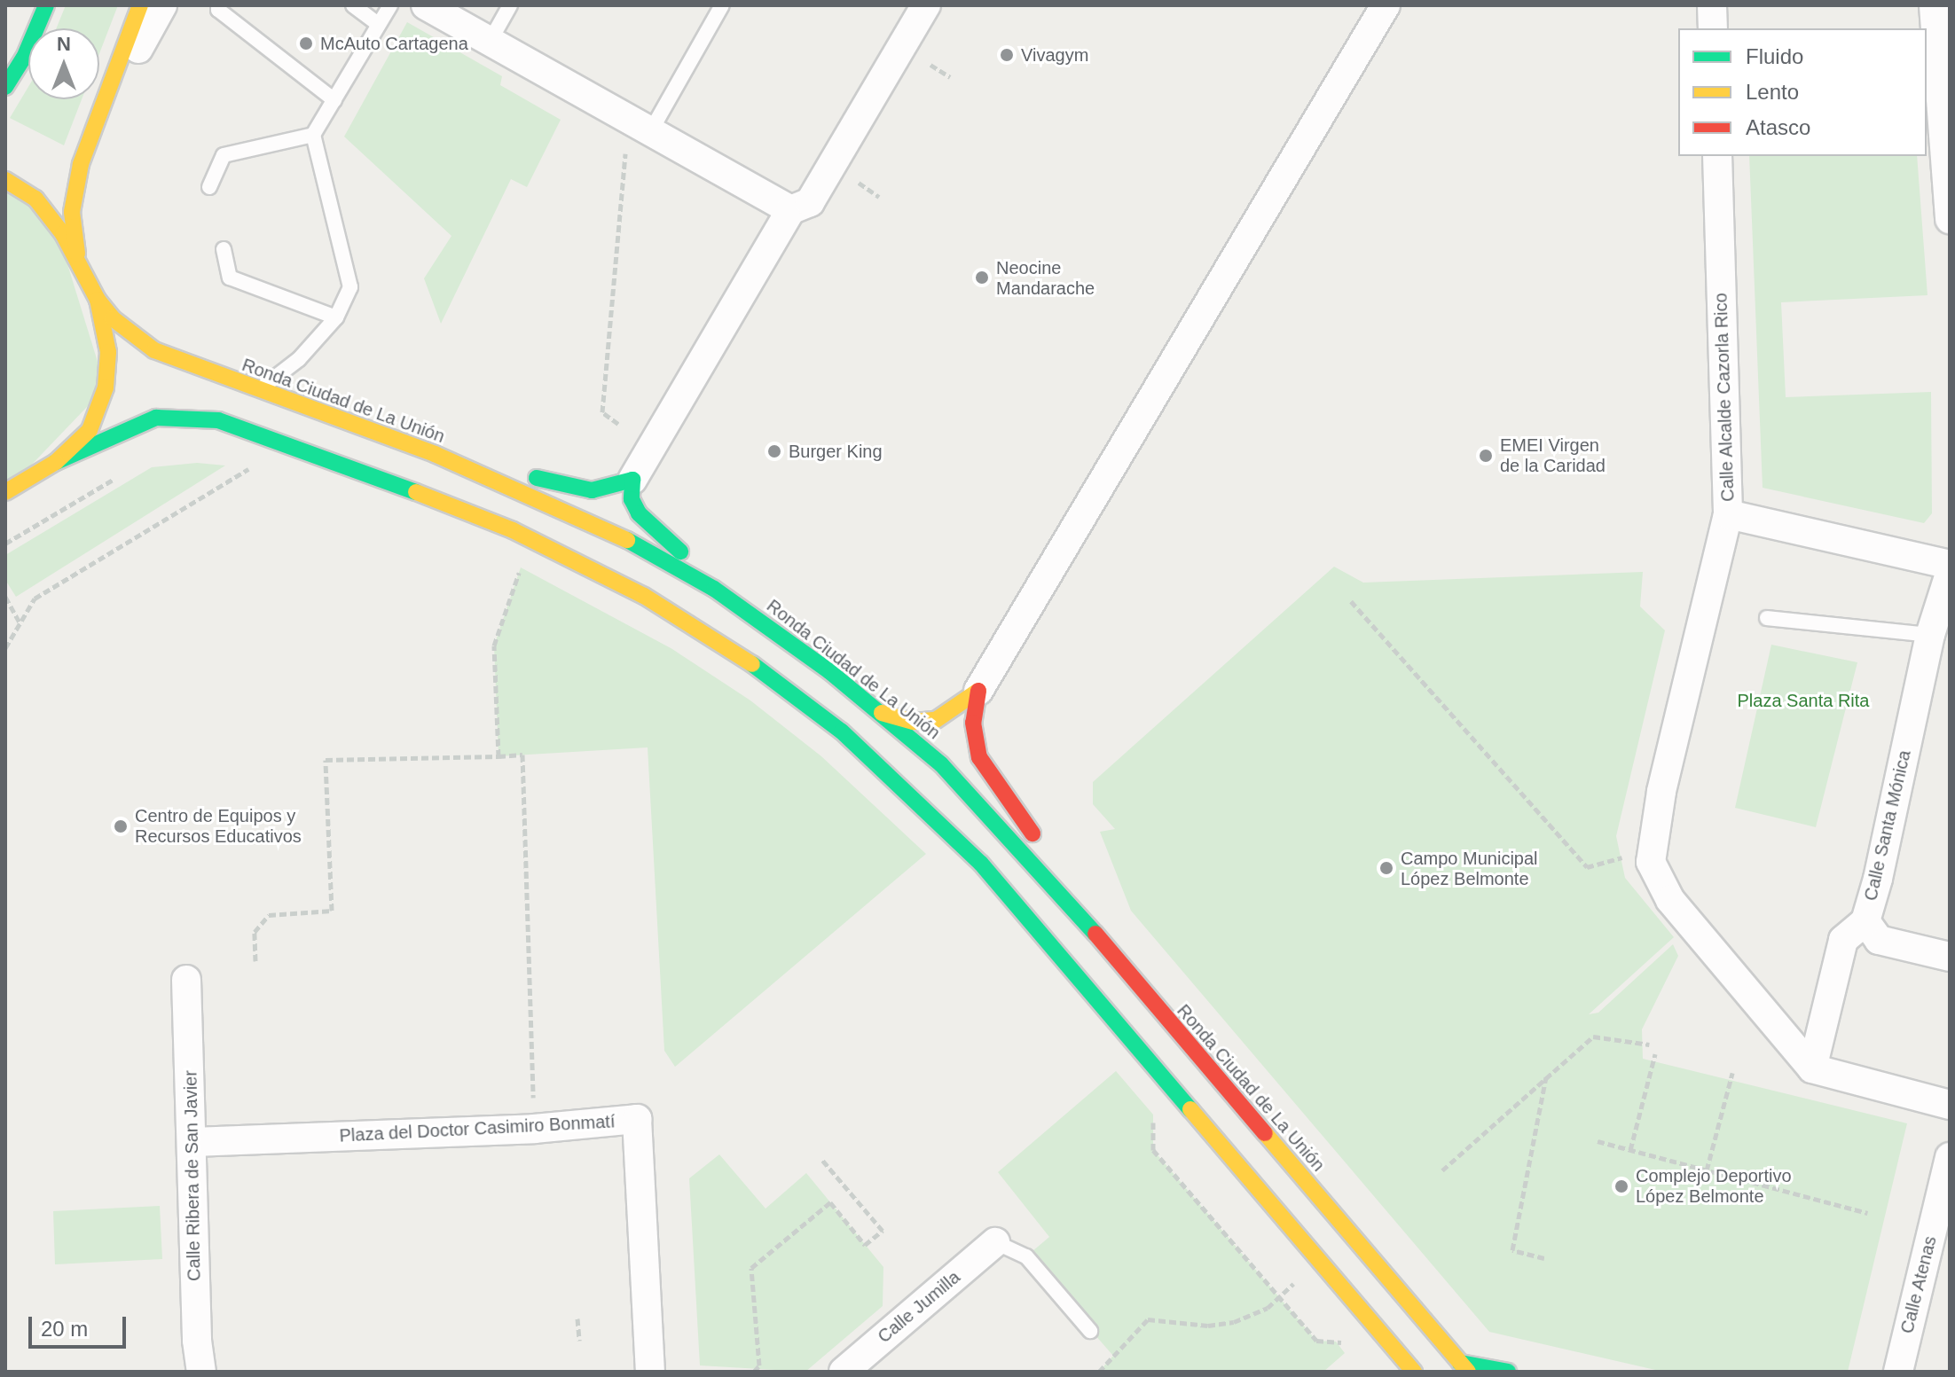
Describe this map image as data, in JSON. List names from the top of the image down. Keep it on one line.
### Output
{"streets":{"main road":["Ronda Ciudad de La Unión"],"street":["Calle Alcalde Cazorla Rico","Calle Santa Mónica","Plaza del Doctor Casimiro Bonmatí","Calle Ribera de San Javier","Calle Atenas","Calle Jumilla"]},"crossings":[["Plaza del Doctor Casimiro Bonmatí","Calle Ribera de San Javier"]],"parks":["Plaza Santa Rita"],"places":["McAuto Cartagena","Vivagym","Neocine Mandarache","Burger King","EMEI Virgen de la Caridad","Centro de Equipos y Recursos Educativos","Campo Municipal López Belmonte","Complejo Deportivo López Belmonte"],"legend":["Fluido","Lento","Atasco"],"scale_bar":"20 m","north":"top"}
